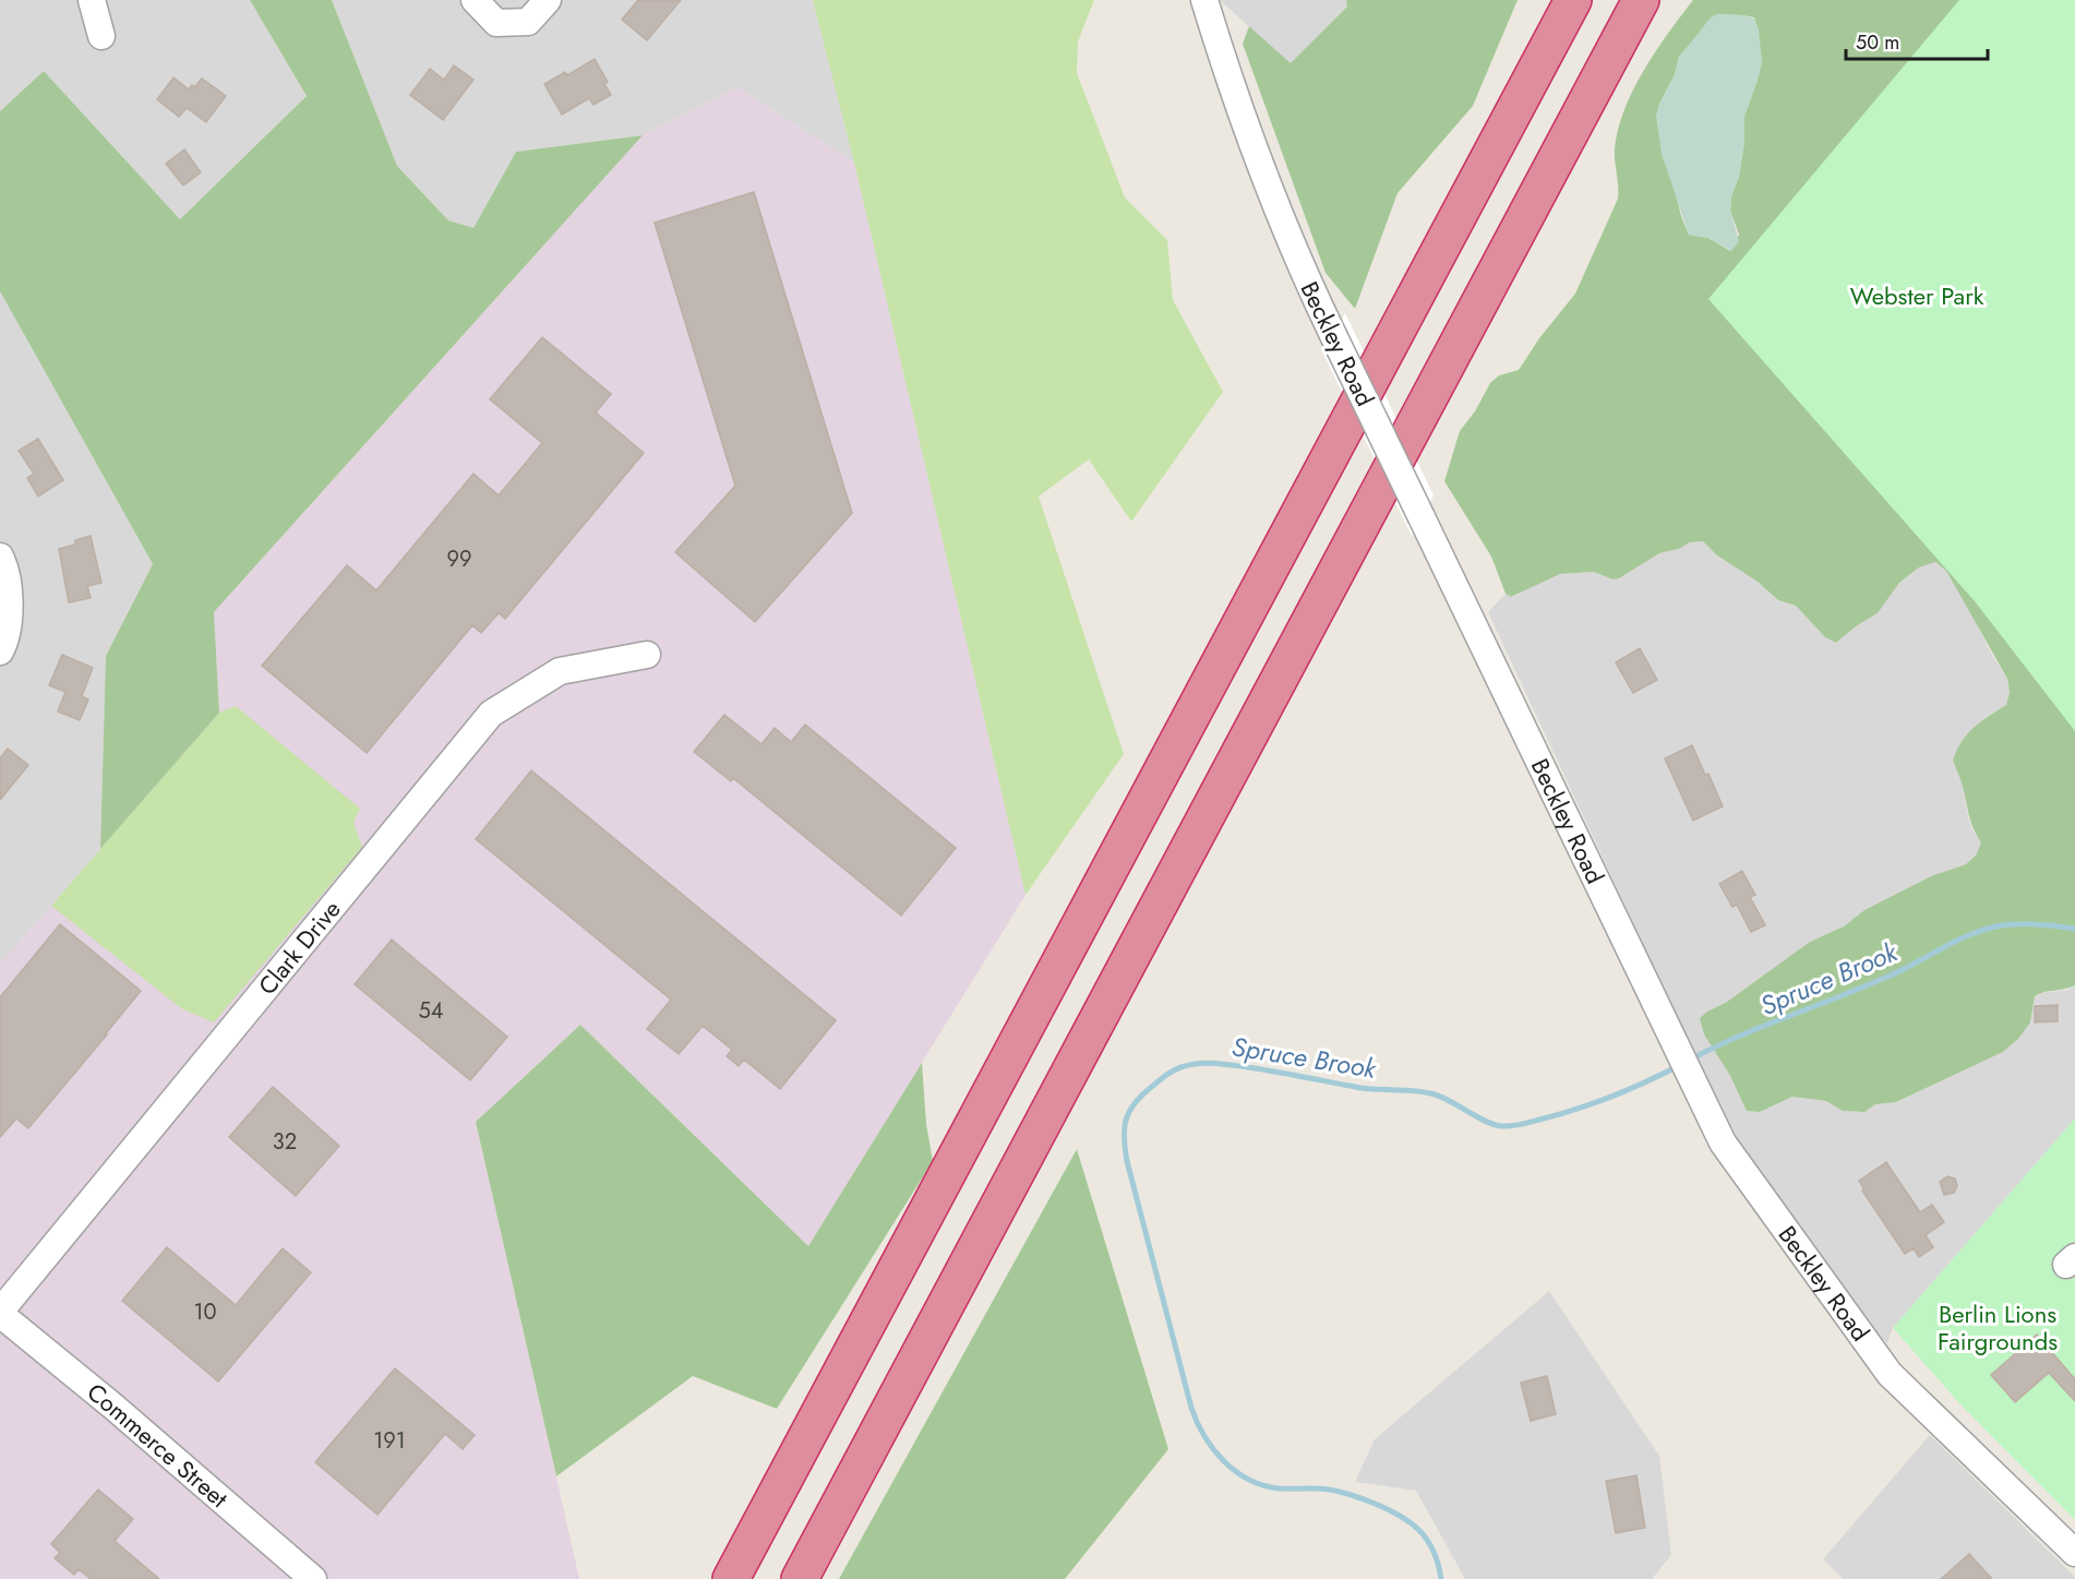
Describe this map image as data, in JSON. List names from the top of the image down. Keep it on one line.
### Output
{"streets":{"street":["Beckley Road","Clark Drive","Commerce Street"]},"crossings":[["Clark Drive","Commerce Street"]],"water":["Spruce Brook"],"parks":["Webster Park","Berlin Lions Fairgrounds"],"house_numbers":["99","54","32","10","191"],"scale_bar":"50 m"}
